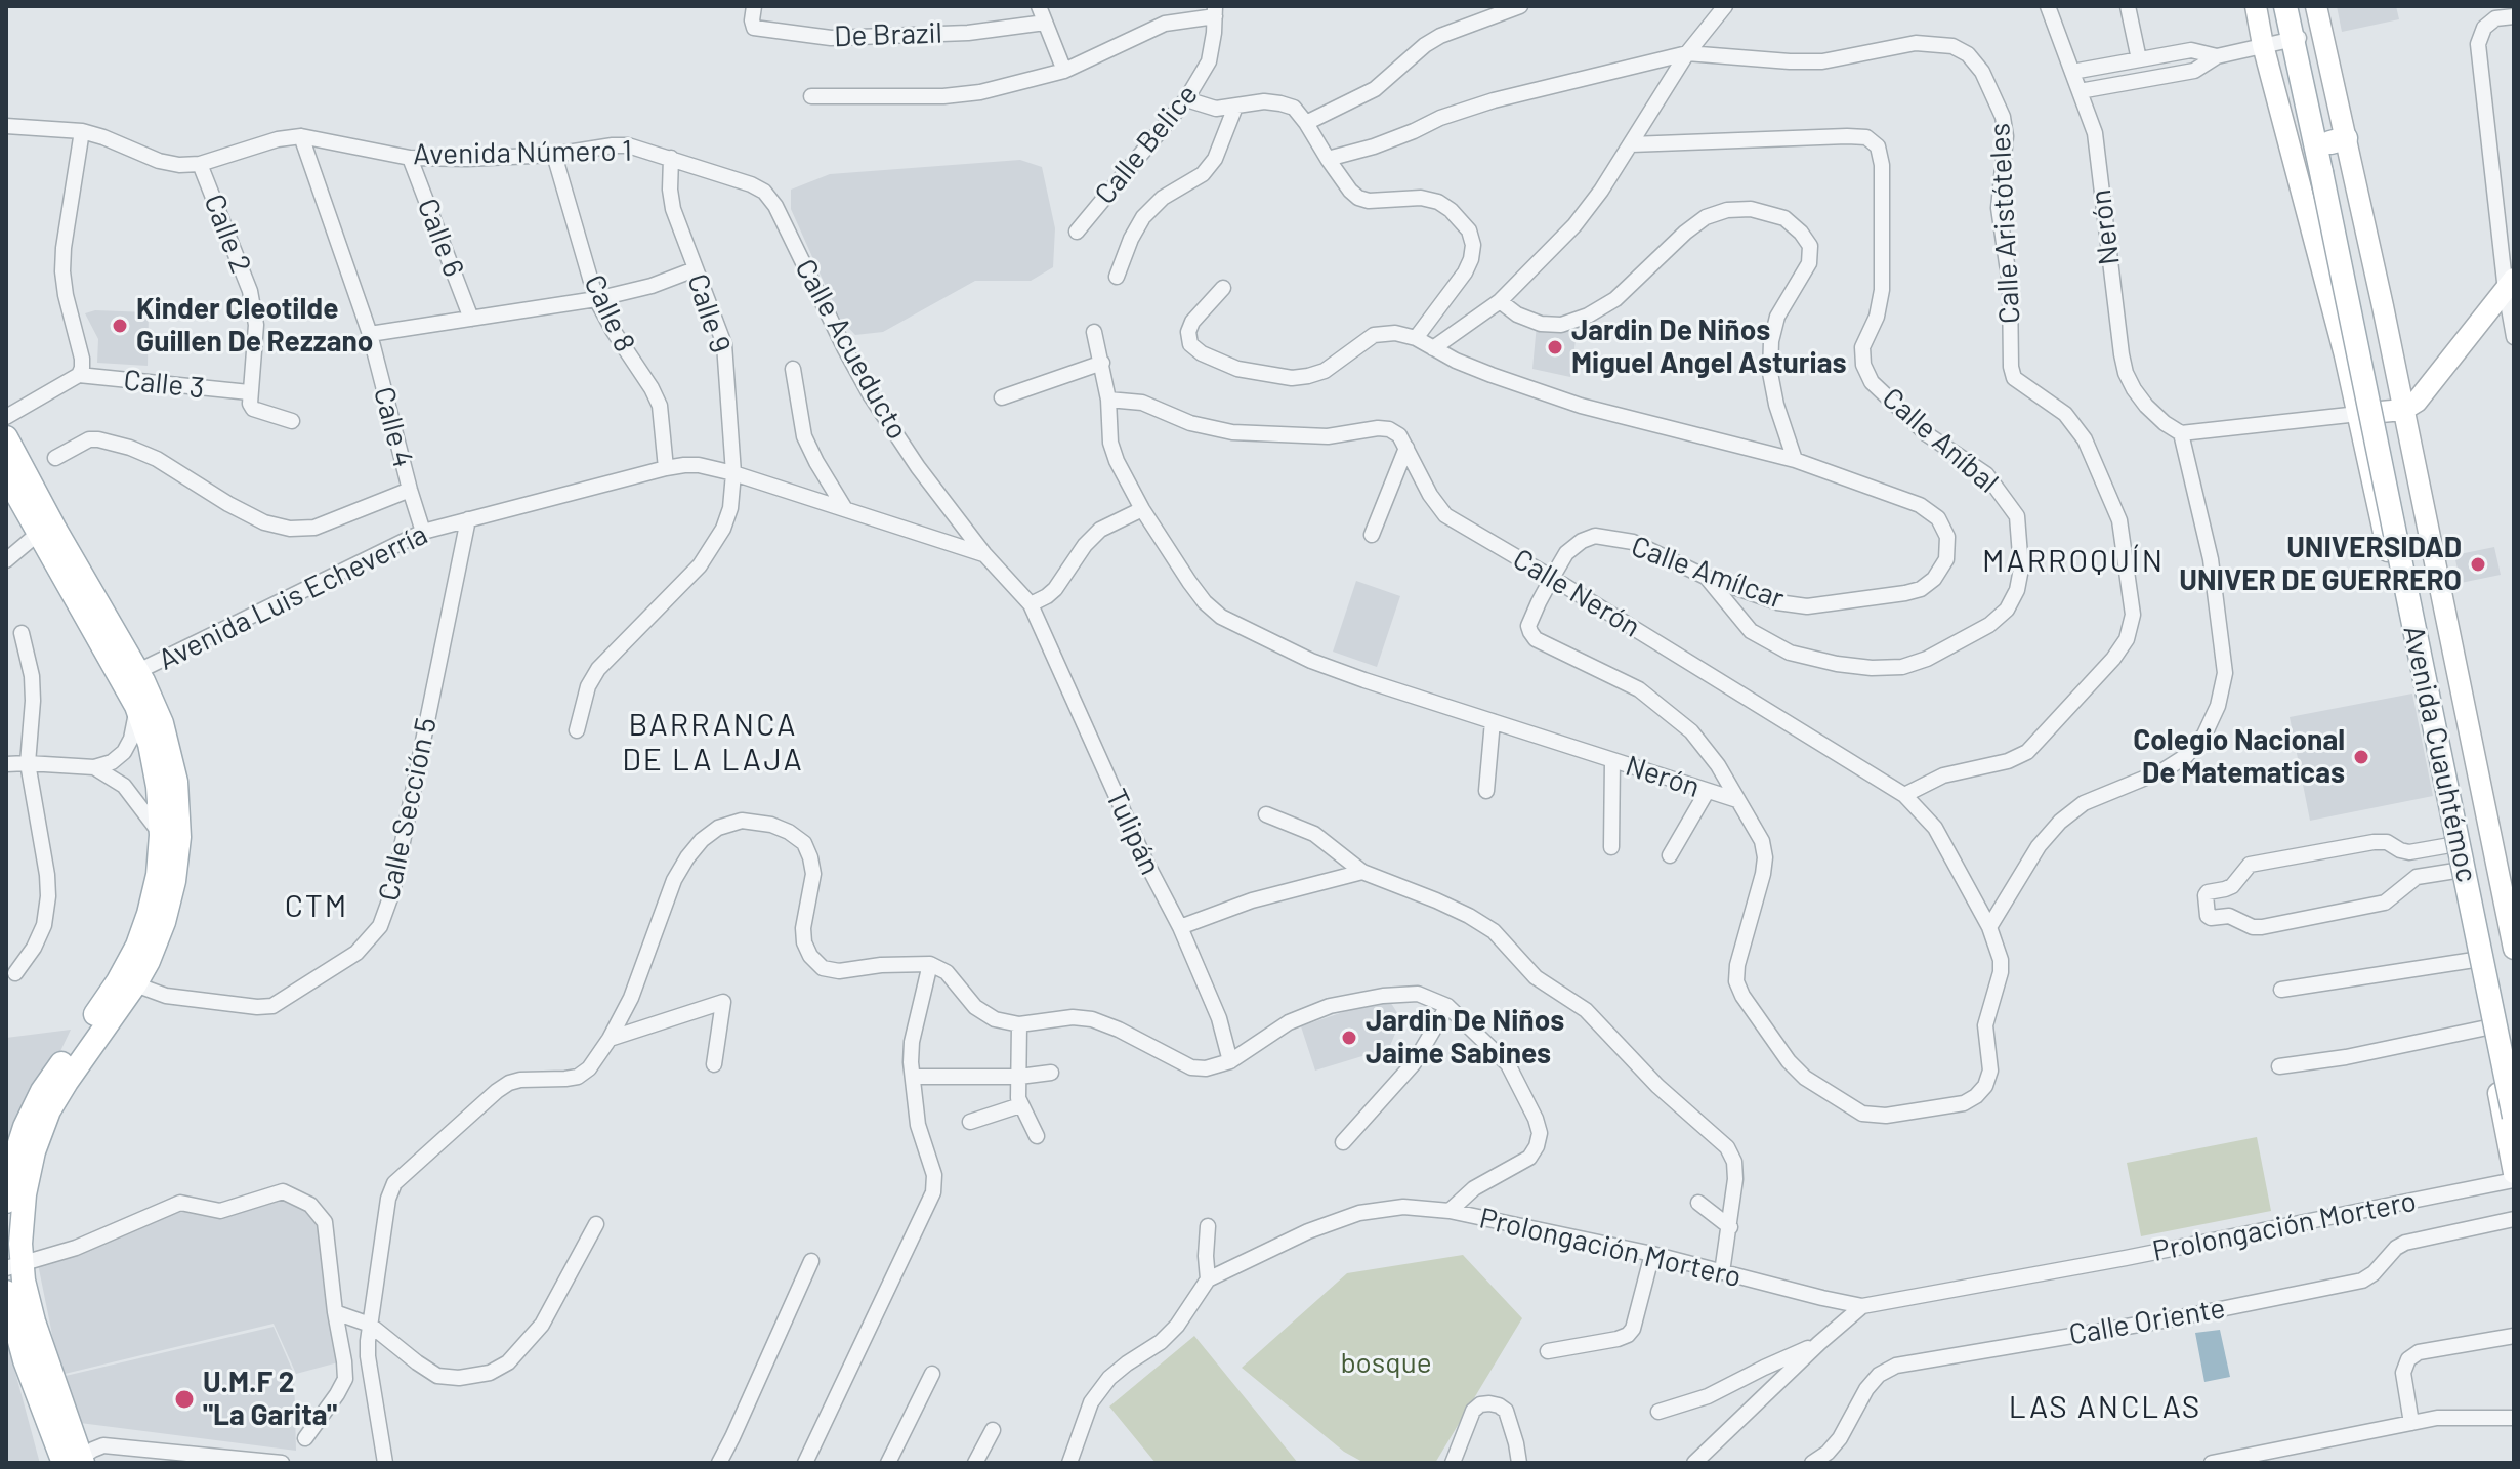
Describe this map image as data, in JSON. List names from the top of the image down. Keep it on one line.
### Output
{"streets":{"main road":["Avenida Cuauhtémoc"],"street":["De Brazil","Calle Belice","Avenida Número 1","Calle Aristóteles","Nerón","Calle 2","Calle 6","Calle 8","Calle 9","Calle Acueducto","Calle 3","Calle 4","Calle Aníbal","Calle Amílcar","Calle Nerón","Avenida Luis Echeverría","Calle Sección 5","Tulipán","Prolongación Mortero","Calle Oriente"]},"crossings":[["Avenida Número 1","Calle 2"],["Avenida Número 1","Calle 6"],["Avenida Número 1","Calle 8"],["Avenida Número 1","Calle 9"],["Avenida Número 1","Calle Acueducto"],["Avenida Número 1","Calle 4"],["Calle Aristóteles","Calle Nerón"],["Nerón","Calle Amílcar"],["Nerón","Calle Nerón"],["Calle 2","Calle 3"],["Calle 6","Calle 8"],["Calle 6","Calle 9"],["Calle 6","Calle 4"],["Calle 8","Avenida Luis Echeverría"],["Calle 9","Avenida Luis Echeverría"],["Calle Acueducto","Avenida Luis Echeverría"],["Calle Acueducto","Tulipán"],["Calle 4","Avenida Luis Echeverría"],["Calle Aníbal","Calle Amílcar"],["Calle Amílcar","Calle Nerón"],["Avenida Luis Echeverría","Calle Sección 5"],["Tulipán","Prolongación Mortero"]],"districts":["MARROQUÍN","BARRANCA DE LA LAJA","CTM","LAS ANCLAS"],"parks":["bosque"],"places":["Kinder Cleotilde Guillen De Rezzano","Jardin De Niños Miguel Angel Asturias","UNIVERSIDAD UNIVER DE GUERRERO","Colegio Nacional De Matematicas","Jardin De Niños Jaime Sabines","U.M.F 2 \"La Garita\""]}
